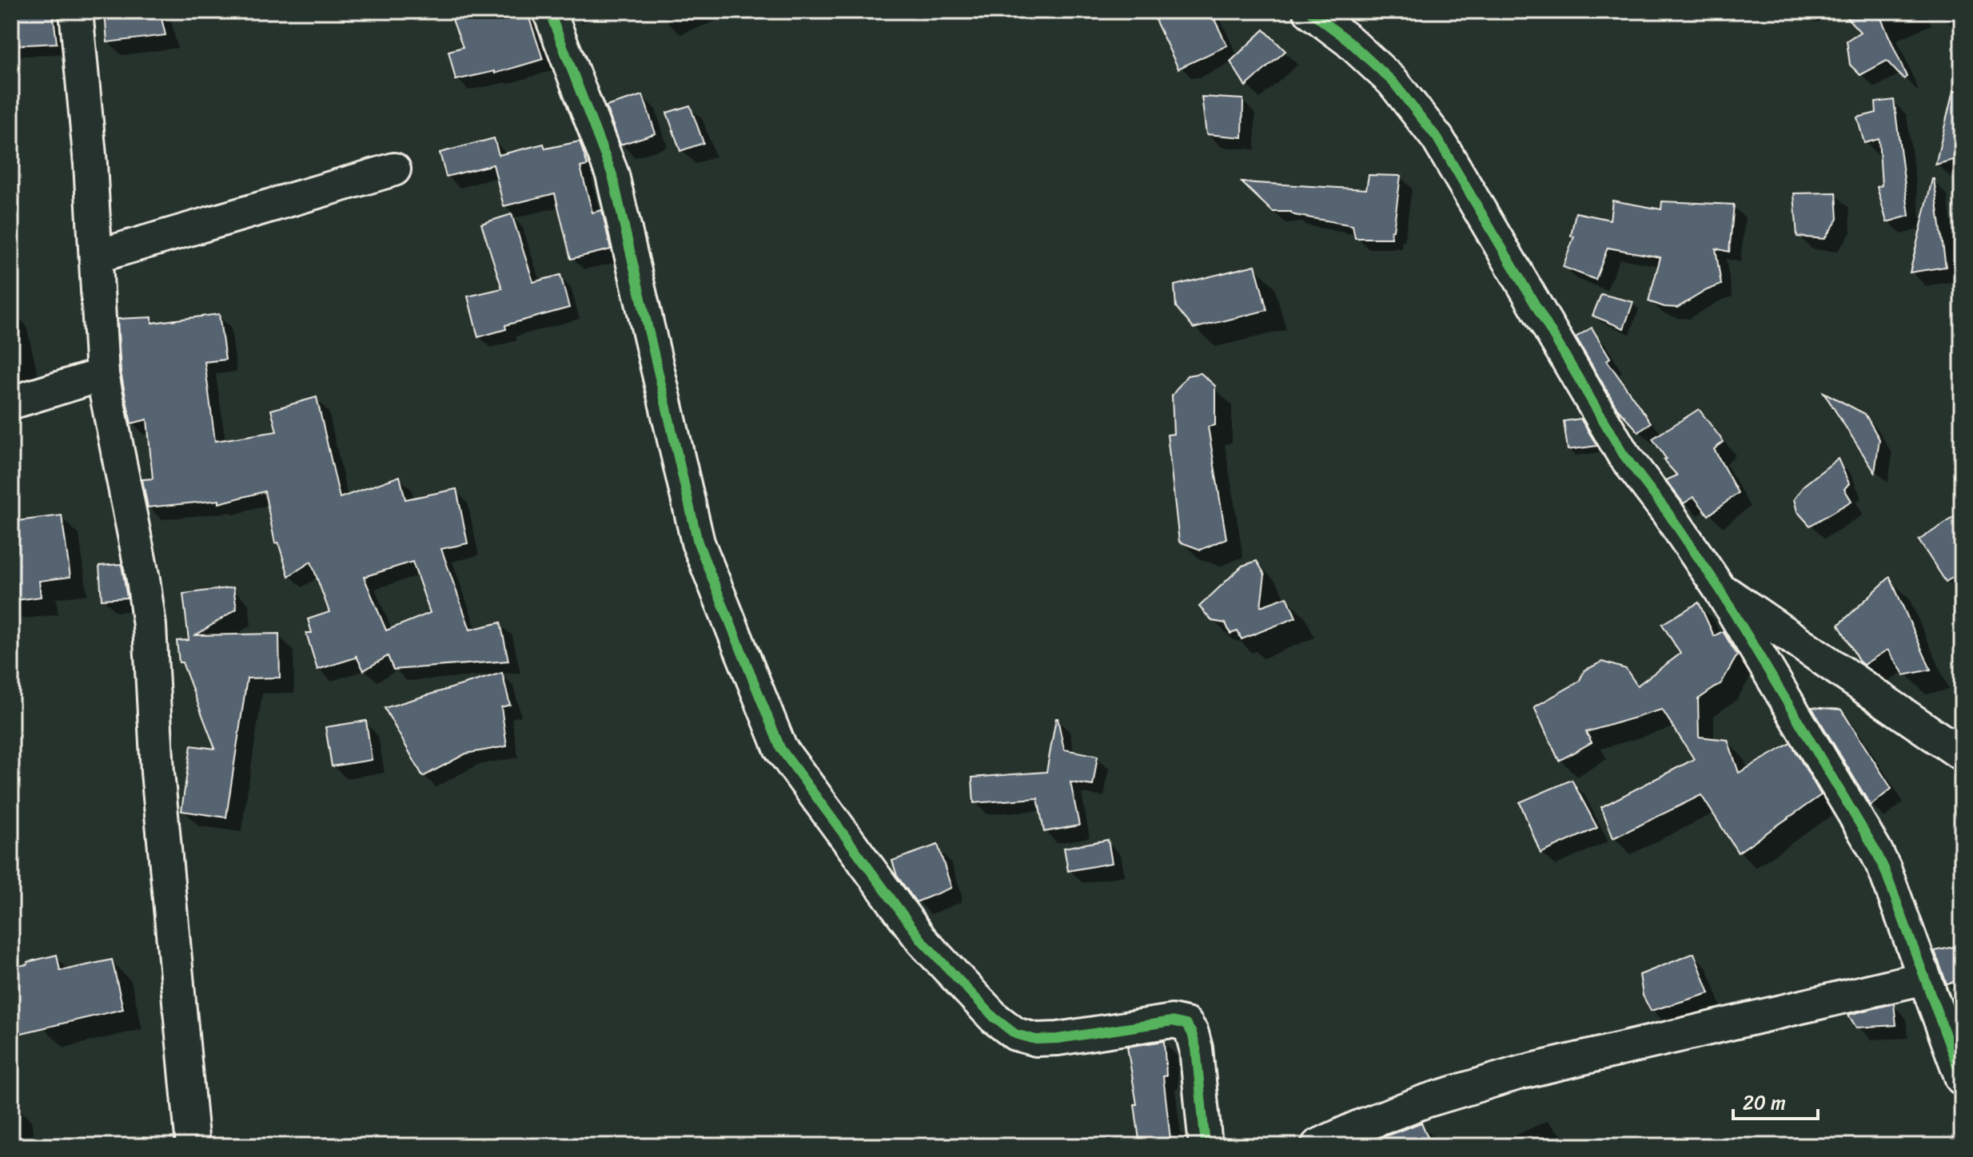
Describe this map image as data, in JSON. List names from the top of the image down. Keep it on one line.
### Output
{"scale_bar":"20 m"}
